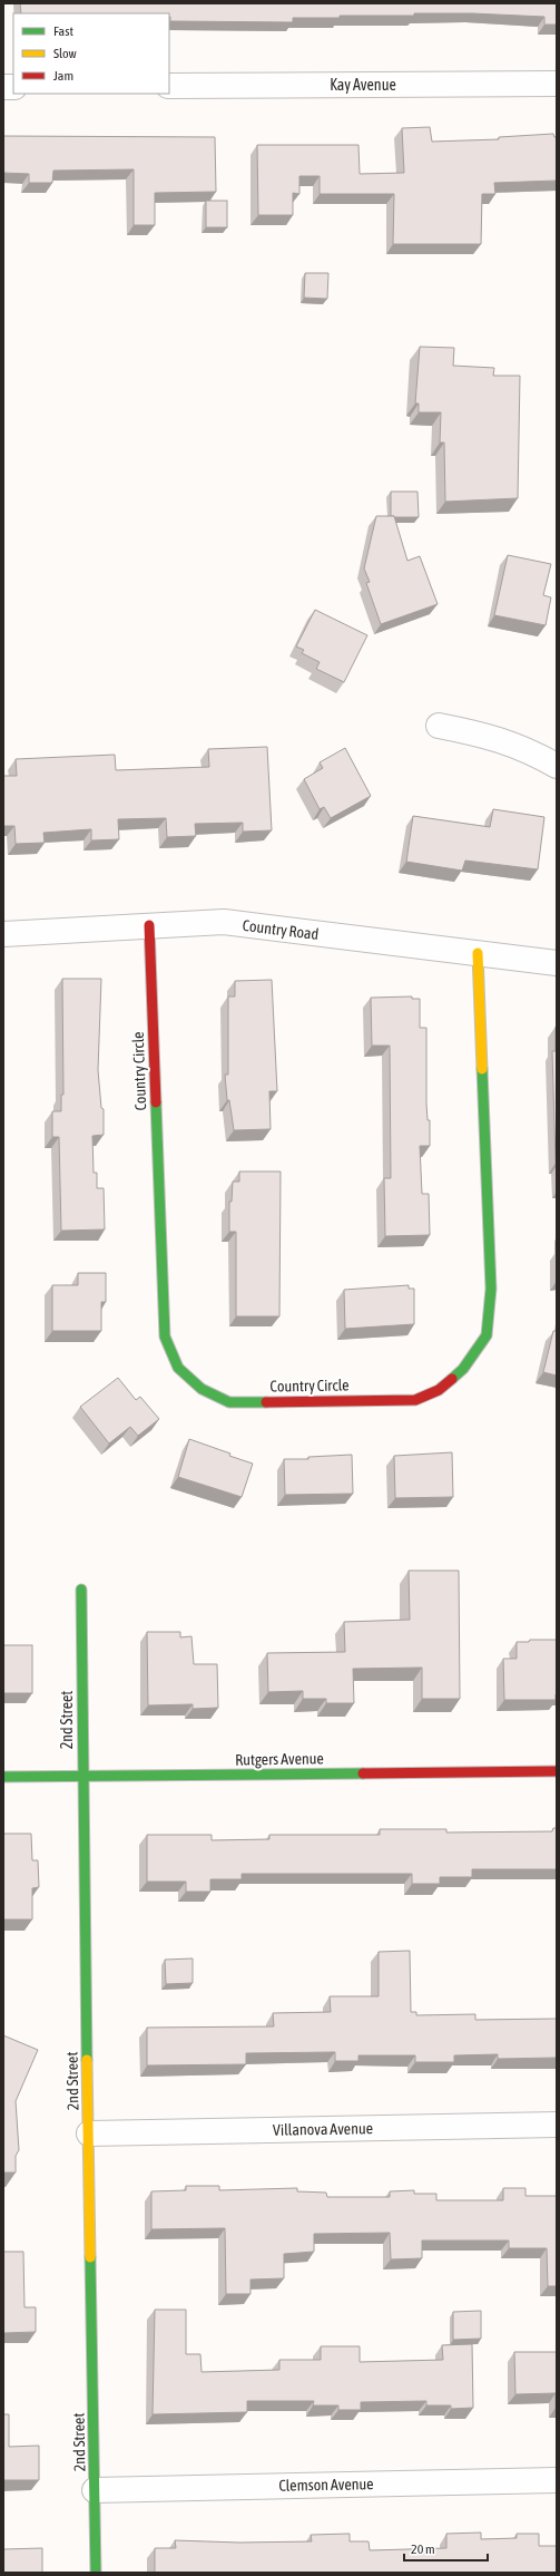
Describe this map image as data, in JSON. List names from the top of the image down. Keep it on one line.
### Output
{"streets":{"street":["Kay Avenue","Country Road","Country Circle","2nd Street","Rutgers Avenue","Villanova Avenue","Clemson Avenue"]},"crossings":[["Country Road","Country Circle"],["2nd Street","Rutgers Avenue"],["2nd Street","Villanova Avenue"],["2nd Street","Clemson Avenue"]],"legend":["Fast","Slow","Jam"],"scale_bar":"20 m"}
